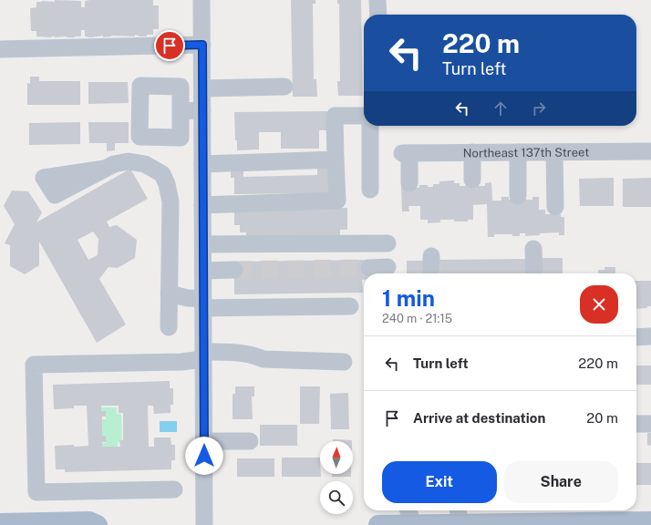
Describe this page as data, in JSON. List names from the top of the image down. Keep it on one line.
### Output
{"streets":{"street":["Northeast 137th Street"]},"north":"top","page":{"turn":["220 m","Turn left"],"heading":["1 min","240 m · 21:15"],"list":[{"name":"Turn left","value":"220 m"},{"name":"Arrive at destination","value":"20 m"}],"buttons":["Exit","Share"]}}
